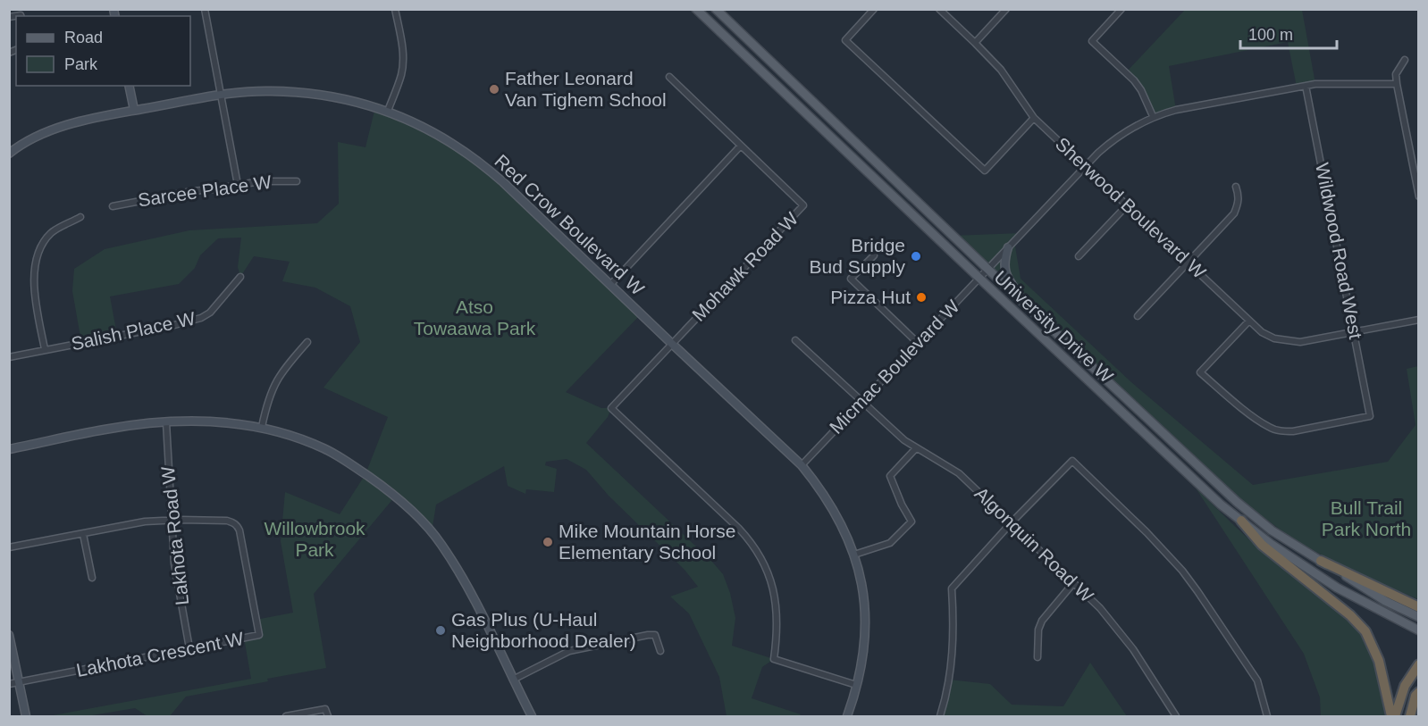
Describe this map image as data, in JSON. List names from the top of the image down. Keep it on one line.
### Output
{"streets":{"main road":["University Drive W"],"street":["Sarcee Place W","Sherwood Boulevard W","Red Crow Boulevard W","Wildwood Road West","Mohawk Road W","Salish Place W","Micmac Boulevard W","Lakhota Road W","Algonquin Road W","Lakhota Crescent W"]},"crossings":[["Sherwood Boulevard W","Wildwood Road West"],["Sherwood Boulevard W","Micmac Boulevard W"],["Red Crow Boulevard W","Mohawk Road W"],["Red Crow Boulevard W","Micmac Boulevard W"],["Wildwood Road West","Micmac Boulevard W"],["University Drive W","Micmac Boulevard W"],["Micmac Boulevard W","Algonquin Road W"],["Lakhota Road W","Lakhota Crescent W"]],"parks":["Atso Towaawa Park","Bull Trail Park North","Willowbrook Park"],"places":["Father Leonard Van Tighem School","Bridge Bud Supply","Pizza Hut","Mike Mountain Horse Elementary School","Gas Plus (U-Haul Neighborhood Dealer)"],"legend":["Road","Park"],"scale_bar":"100 m"}
